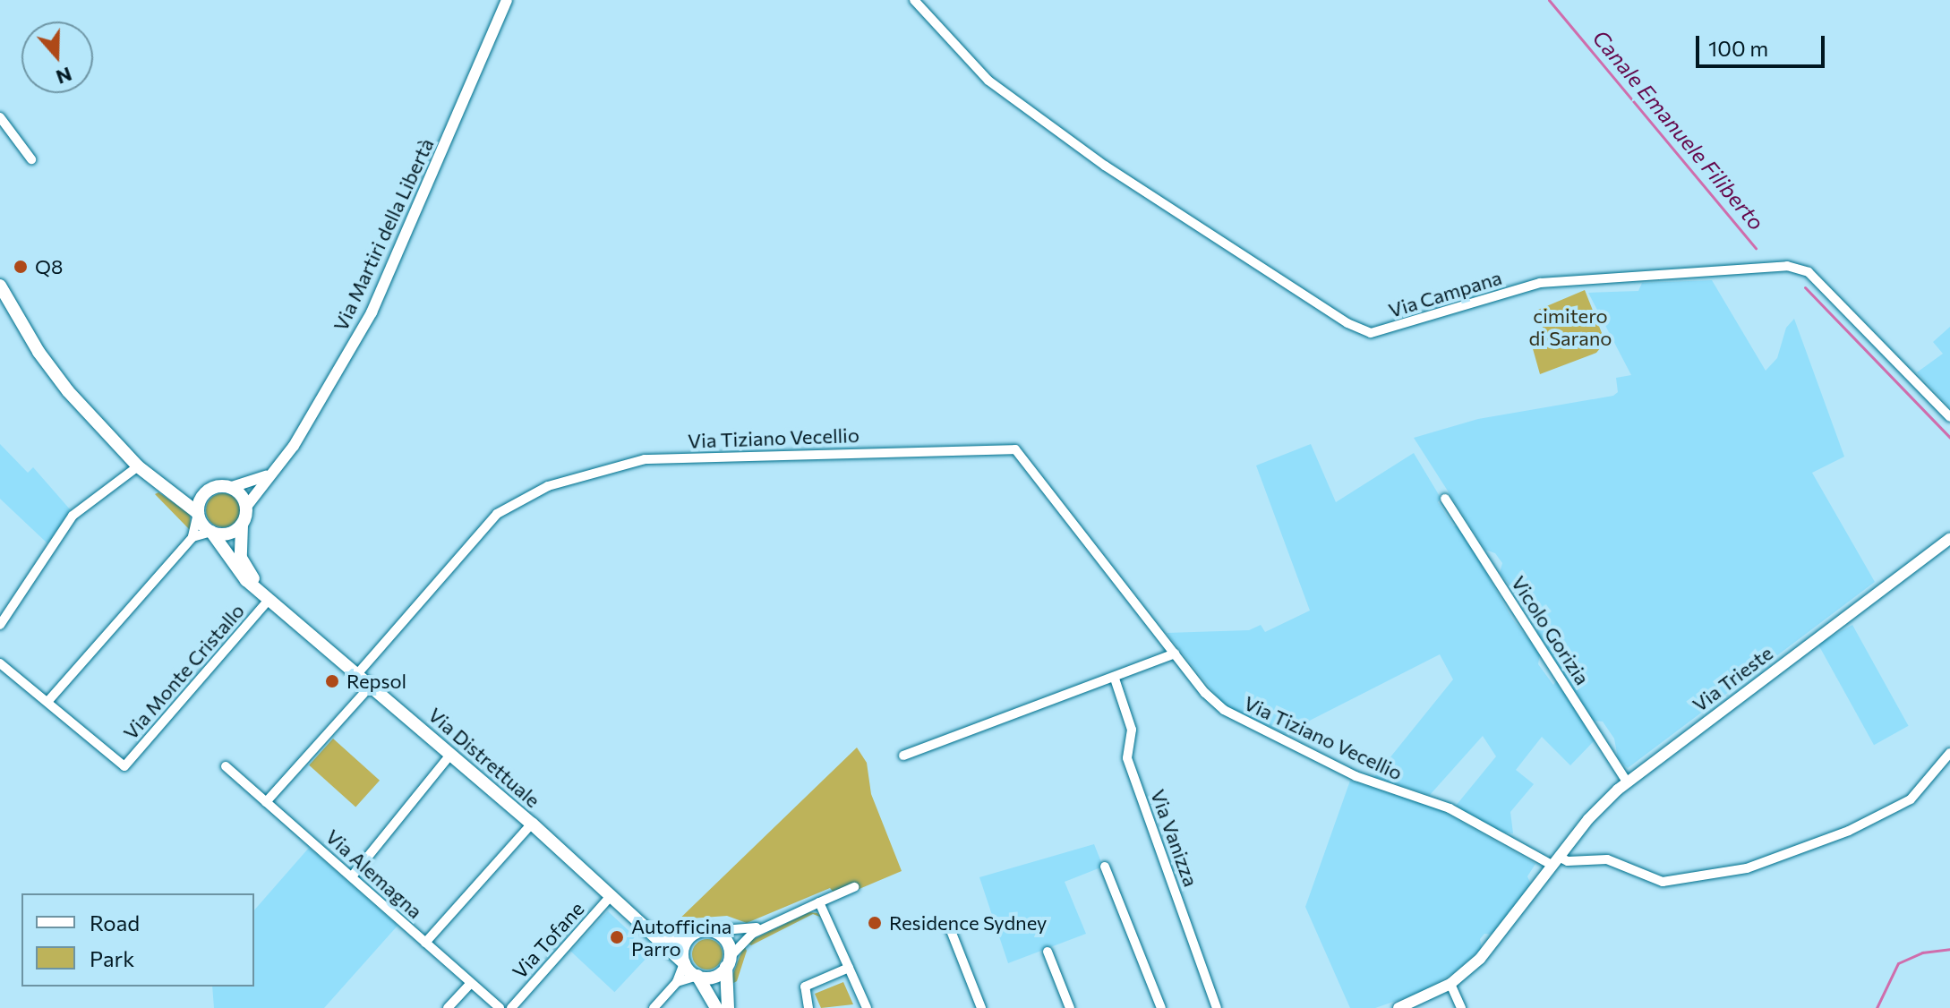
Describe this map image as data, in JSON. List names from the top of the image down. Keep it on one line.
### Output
{"streets":{"main road":["Via Distrettuale"],"street":["Via Martiri della Libertà","Via Campana","Via Tiziano Vecellio","Vicolo Gorizia","Via Monte Cristallo","Via Trieste","Via Vanizza","Via Alemagna","Via Tofane"]},"crossings":[["Via Martiri della Libertà","Via Distrettuale"],["Via Tiziano Vecellio","Via Trieste"],["Via Tiziano Vecellio","Via Distrettuale"],["Vicolo Gorizia","Via Trieste"],["Via Monte Cristallo","Via Distrettuale"],["Via Distrettuale","Via Tofane"]],"water":["Canale Emanuele Filiberto"],"parks":["cimitero di Sarano"],"places":["Q8","Repsol","Residence Sydney","Autofficina Parro"],"legend":["Road","Park"],"scale_bar":"100 m","north":"bottom"}
